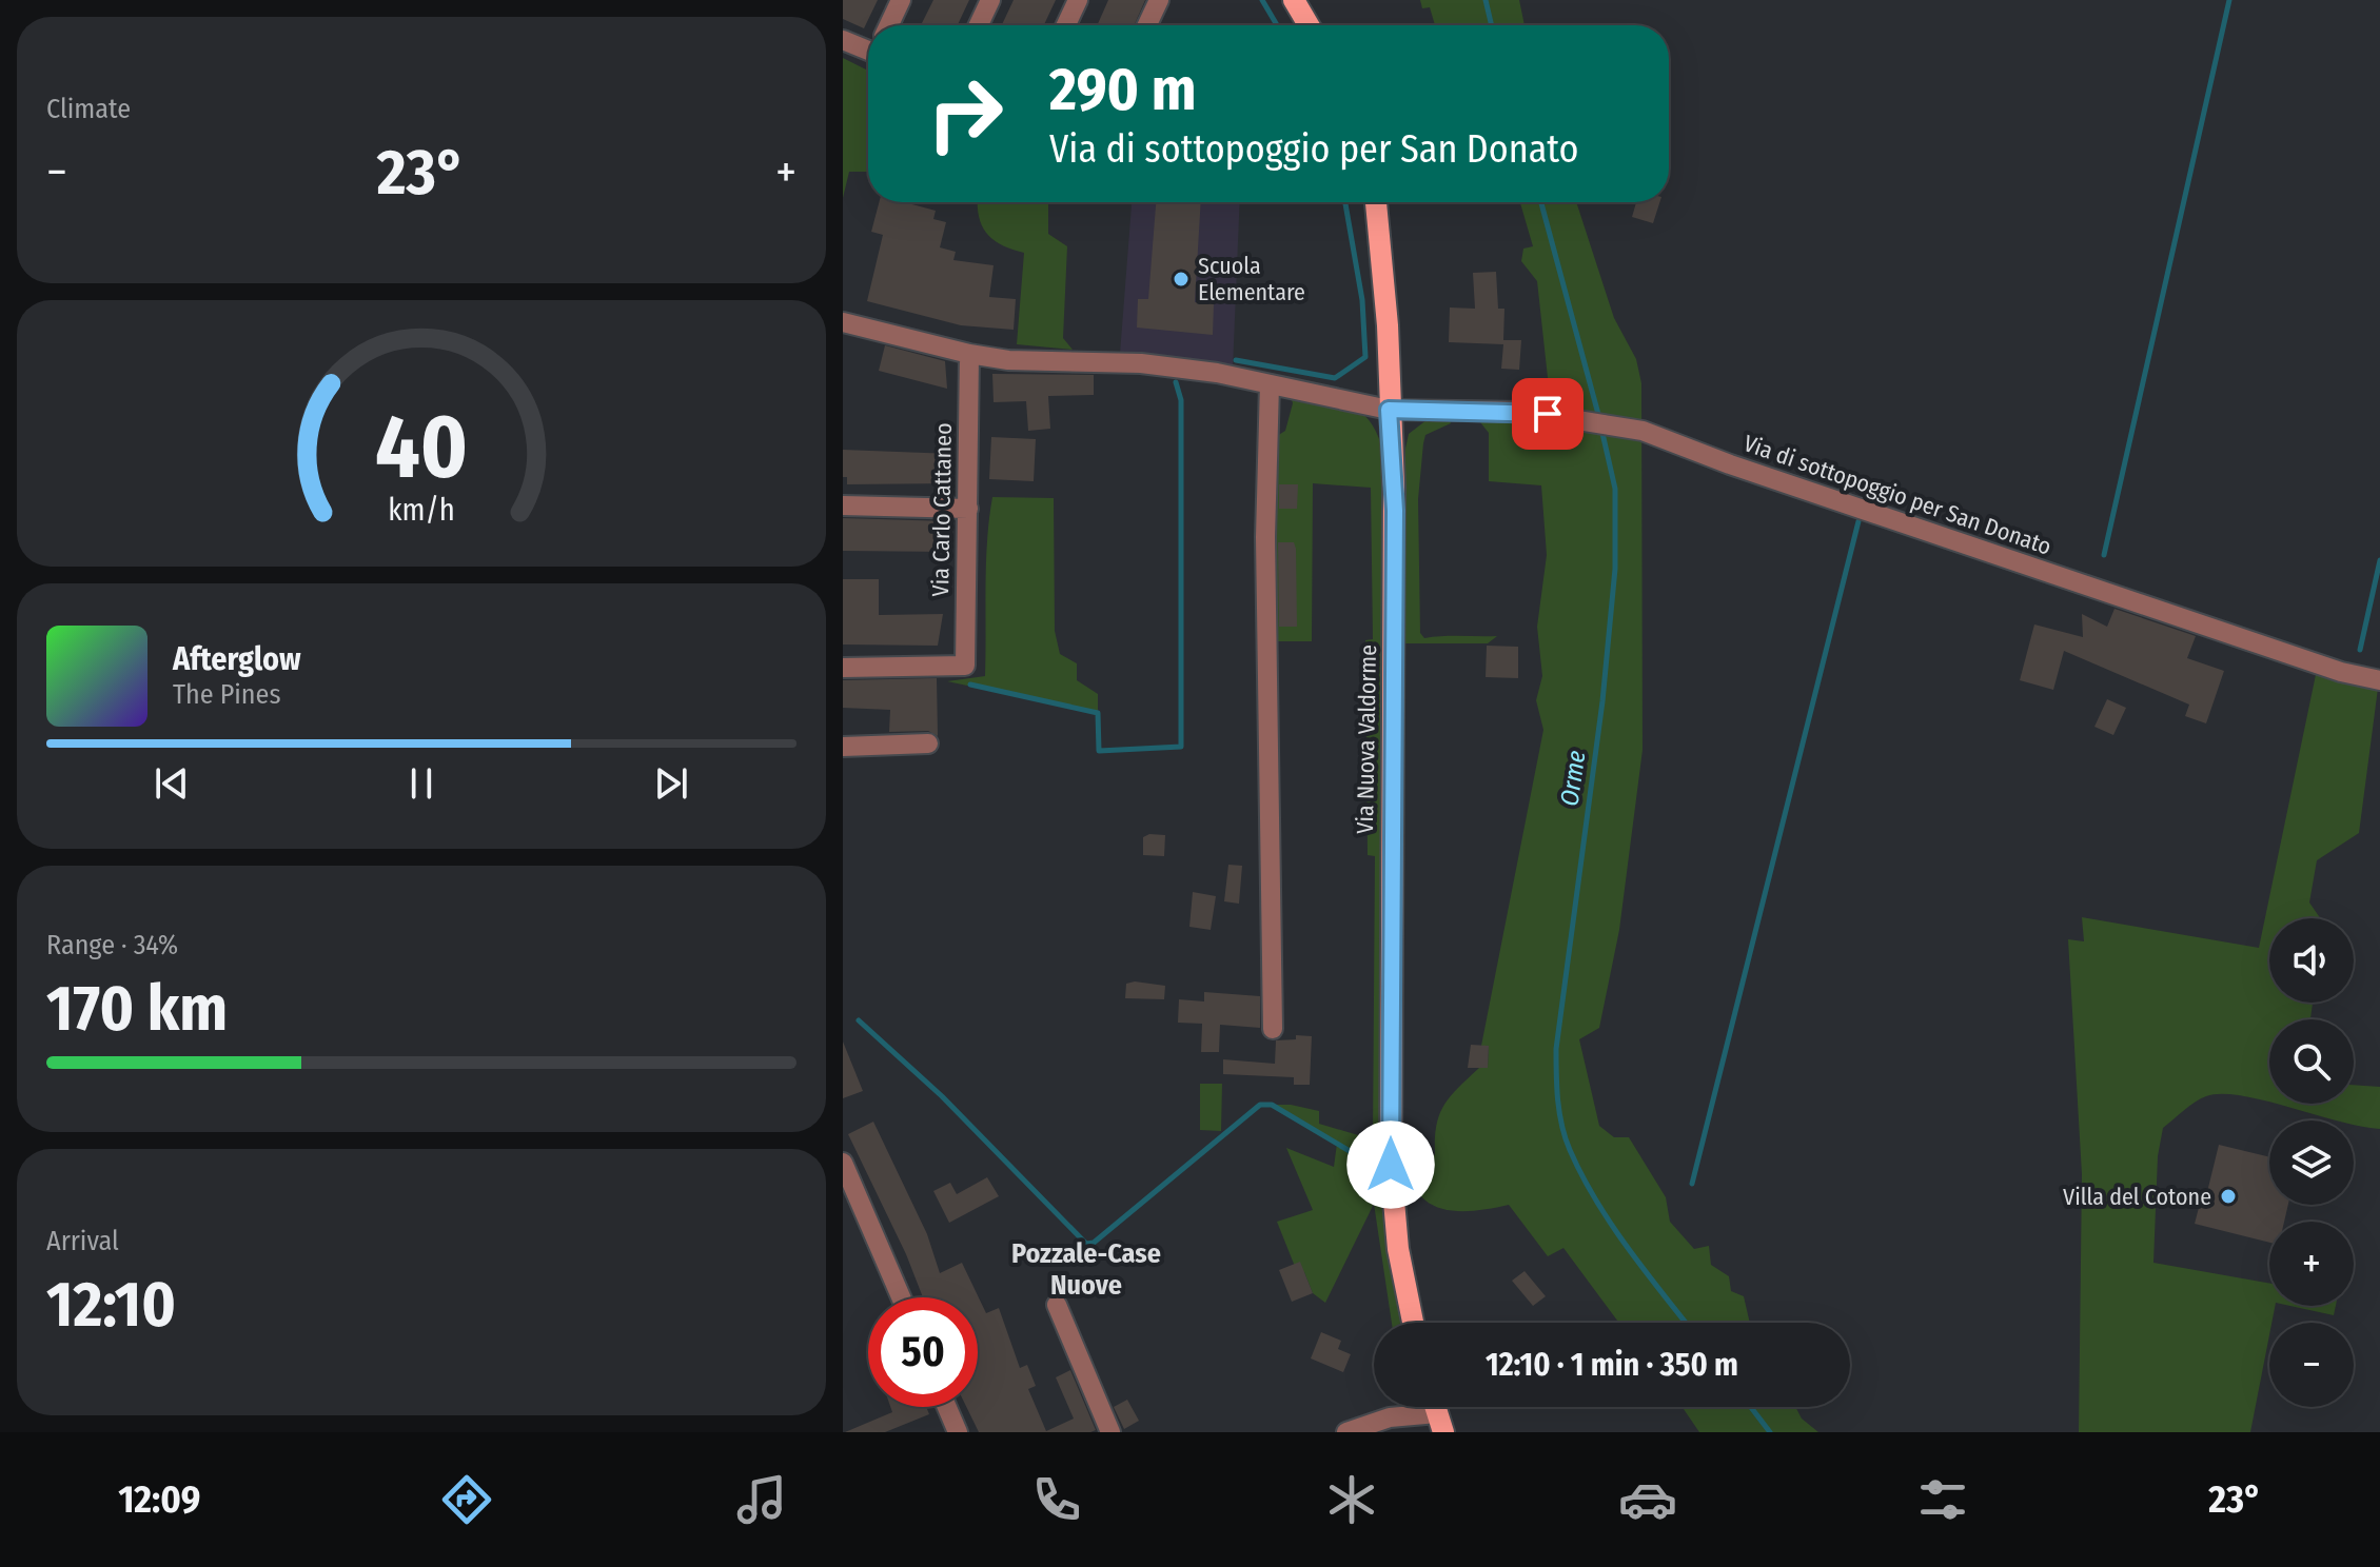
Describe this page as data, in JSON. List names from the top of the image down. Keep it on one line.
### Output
{"streets":{"main road":["Via Nuova Valdorme"],"street":["Via di sottopoggio per San Donato","Via Carlo Cattaneo"]},"crossings":[["Via di sottopoggio per San Donato","Via Nuova Valdorme"]],"districts":["Pozzale-Case Nuove"],"water":["Orme"],"places":["Scuola Elementare","Villa del Cotone"],"page":{"tile":["Climate",["Range · 34%","170 km"],["Arrival","12:10"]],"turn":["290 m","Via di sottopoggio per San Donato"],"heat":["−","23°","+"],"song":["Afterglow","The Pines"],"map_buttons":["+","−"],"limit":"50","trip":"12:10 · 1 min · 350 m","tabs":["12:09","23°"],"gauge":["40","km/h"]}}
